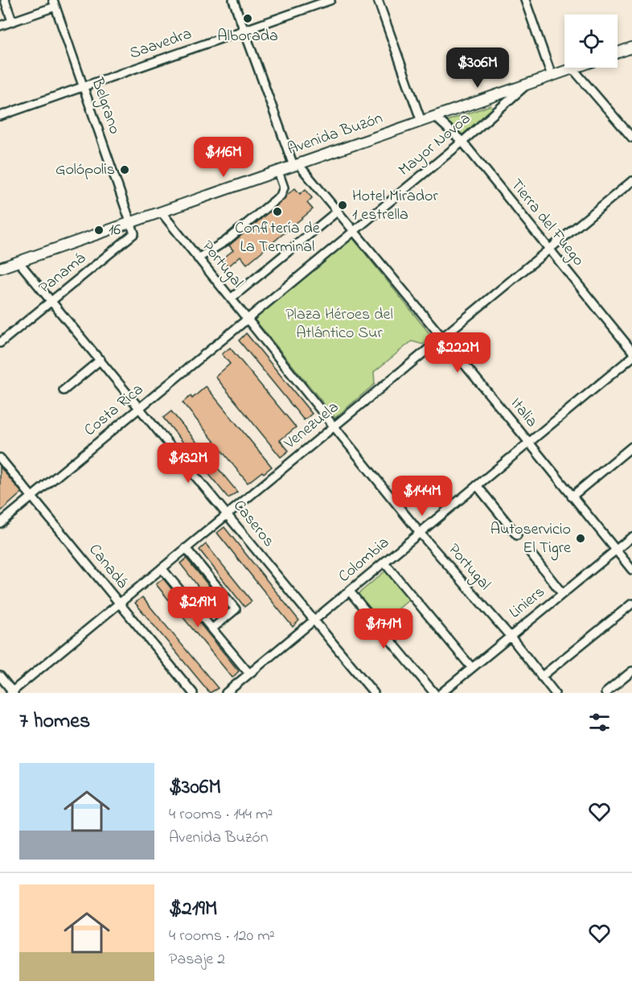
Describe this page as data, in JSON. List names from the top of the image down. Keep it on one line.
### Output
{"streets":{"main road":["Avenida Buzón"],"street":["Saavedra","Belgrano","Mayor Novoa","Tierra del Fuego","Portugal","Panamá","Costa Rica","Italia","Venezuela","Caseros","Colombia","Canadá","Liniers"]},"crossings":[["Saavedra","Belgrano"],["Saavedra","Italia"],["Belgrano","Avenida Buzón"],["Belgrano","Panamá"],["Avenida Buzón","Mayor Novoa"],["Avenida Buzón","Tierra del Fuego"],["Avenida Buzón","Portugal"],["Avenida Buzón","Panamá"],["Avenida Buzón","Italia"],["Avenida Buzón","Caseros"],["Mayor Novoa","Tierra del Fuego"],["Mayor Novoa","Portugal"],["Mayor Novoa","Costa Rica"],["Mayor Novoa","Italia"],["Tierra del Fuego","Venezuela"],["Portugal","Costa Rica"],["Portugal","Venezuela"],["Portugal","Colombia"],["Portugal","Liniers"],["Panamá","Caseros"],["Costa Rica","Caseros"],["Costa Rica","Canadá"],["Italia","Venezuela"],["Italia","Colombia"],["Italia","Liniers"],["Venezuela","Caseros"],["Venezuela","Canadá"],["Caseros","Colombia"]],"parks":["Plaza Héroes del Atlántico Sur"],"places":["Alborada","Golópolis","Hotel Mirador 1 estrella","Confitería de La Terminal","16","Autoservicio El Tigre"],"page":{"price":["$306M","$116M","$222M","$132M","$144M","$219M","$171M"],"heading":"7 homes","list":[{"name":"$306M","note":"4 rooms · 144 m² · Avenida Buzón"},{"name":"$219M","note":"4 rooms · 120 m² · Pasaje 2"}]}}
